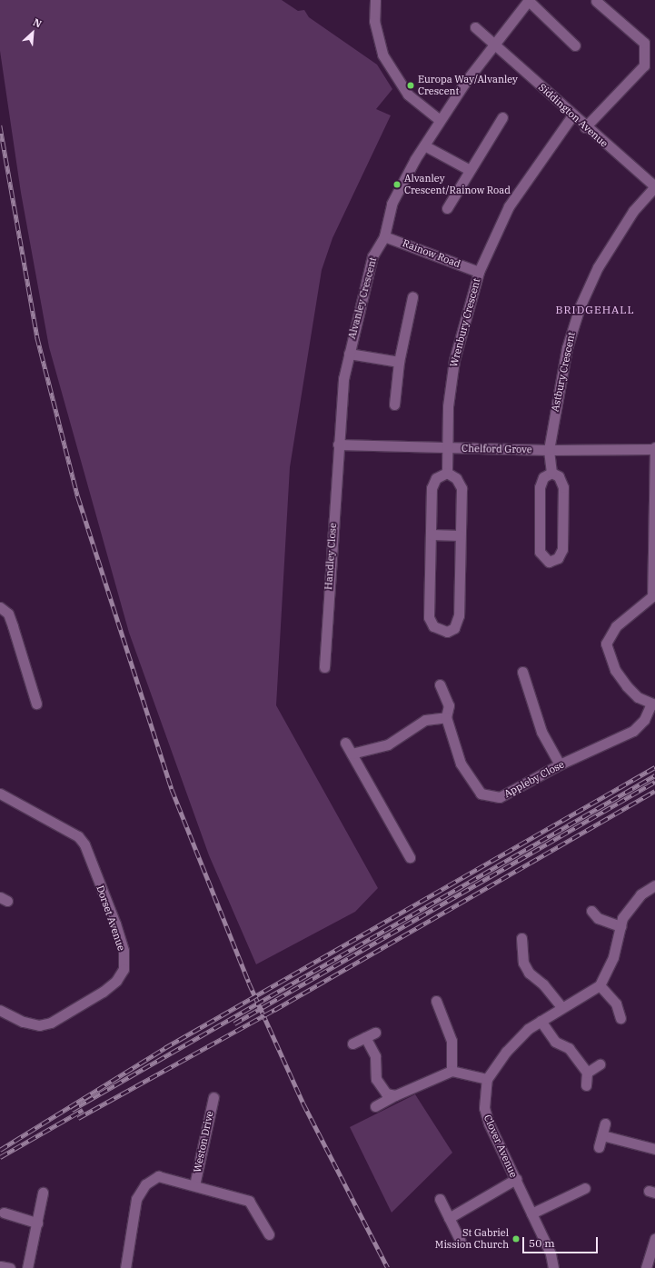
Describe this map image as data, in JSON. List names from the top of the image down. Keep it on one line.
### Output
{"streets":{"street":["Siddington Avenue","Rainow Road","Alvanley Crescent","Wrenbury Crescent","Astbury Crescent","Chelford Grove","Handley Close","Appleby Close","Dorset Avenue","Weston Drive","Clover Avenue"]},"crossings":[["Siddington Avenue","Alvanley Crescent"],["Siddington Avenue","Wrenbury Crescent"],["Siddington Avenue","Astbury Crescent"],["Rainow Road","Alvanley Crescent"],["Rainow Road","Wrenbury Crescent"],["Alvanley Crescent","Chelford Grove"],["Alvanley Crescent","Handley Close"],["Wrenbury Crescent","Chelford Grove"],["Astbury Crescent","Chelford Grove"],["Chelford Grove","Handley Close"]],"districts":["BRIDGEHALL"],"places":["Europa Way/Alvanley Crescent","Alvanley Crescent/Rainow Road","St Gabriel Mission Church"],"scale_bar":"50 m","north":"top right"}
